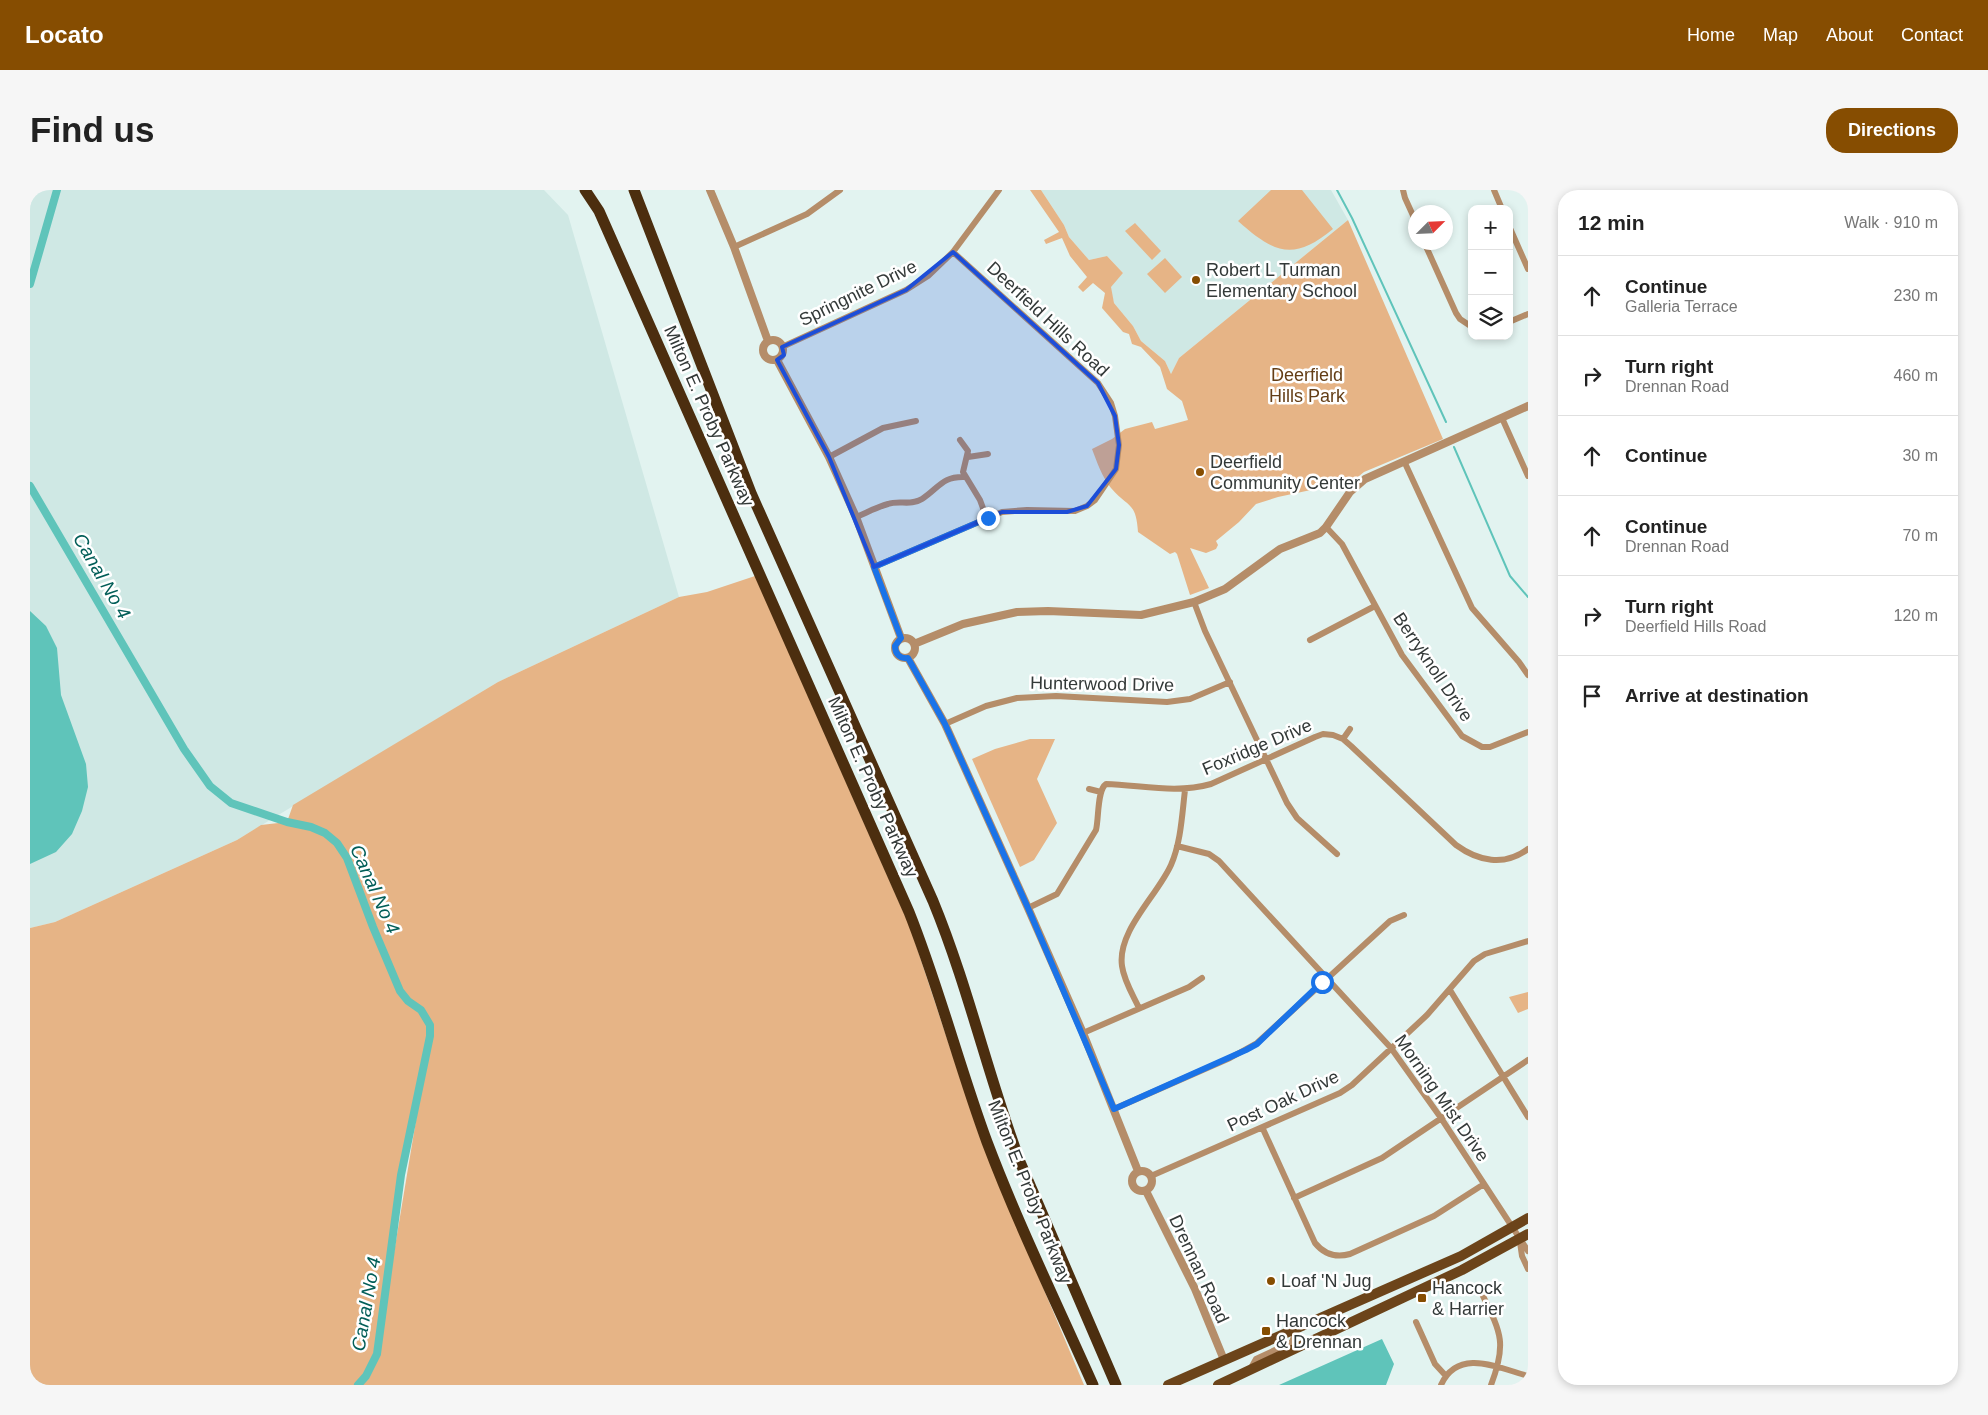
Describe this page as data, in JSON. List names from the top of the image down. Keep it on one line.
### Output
{"streets":{"highway":["Milton E. Proby Parkway"],"street":["Springnite Drive","Deerfield Hills Road","Berryknoll Drive","Hunterwood Drive","Foxridge Drive","Morning Mist Drive","Post Oak Drive","Drennan Road"]},"crossings":[["Springnite Drive","Deerfield Hills Road"],["Morning Mist Drive","Post Oak Drive"],["Post Oak Drive","Drennan Road"]],"water":["Canal No 4"],"parks":["Deerfield Hills Park"],"places":{"other":["Robert L Turman Elementary School","Deerfield Community Center","Loaf 'N Jug"],"transit":["Hancock & Harrier","Hancock & Drennan"]},"north":"top right","page":{"header":"Locato","nav":["Home","Map","About","Contact"],"buttons":"Directions","title":"Find us","heading":["12 min","Walk · 910 m"],"map_buttons":["+","−"],"list":[["Continue","Galleria Terrace","230 m"],["Turn right","Drennan Road","460 m"],["Continue","30 m"],["Continue","Drennan Road","70 m"],["Turn right","Deerfield Hills Road","120 m"],"Arrive at destination"]}}
